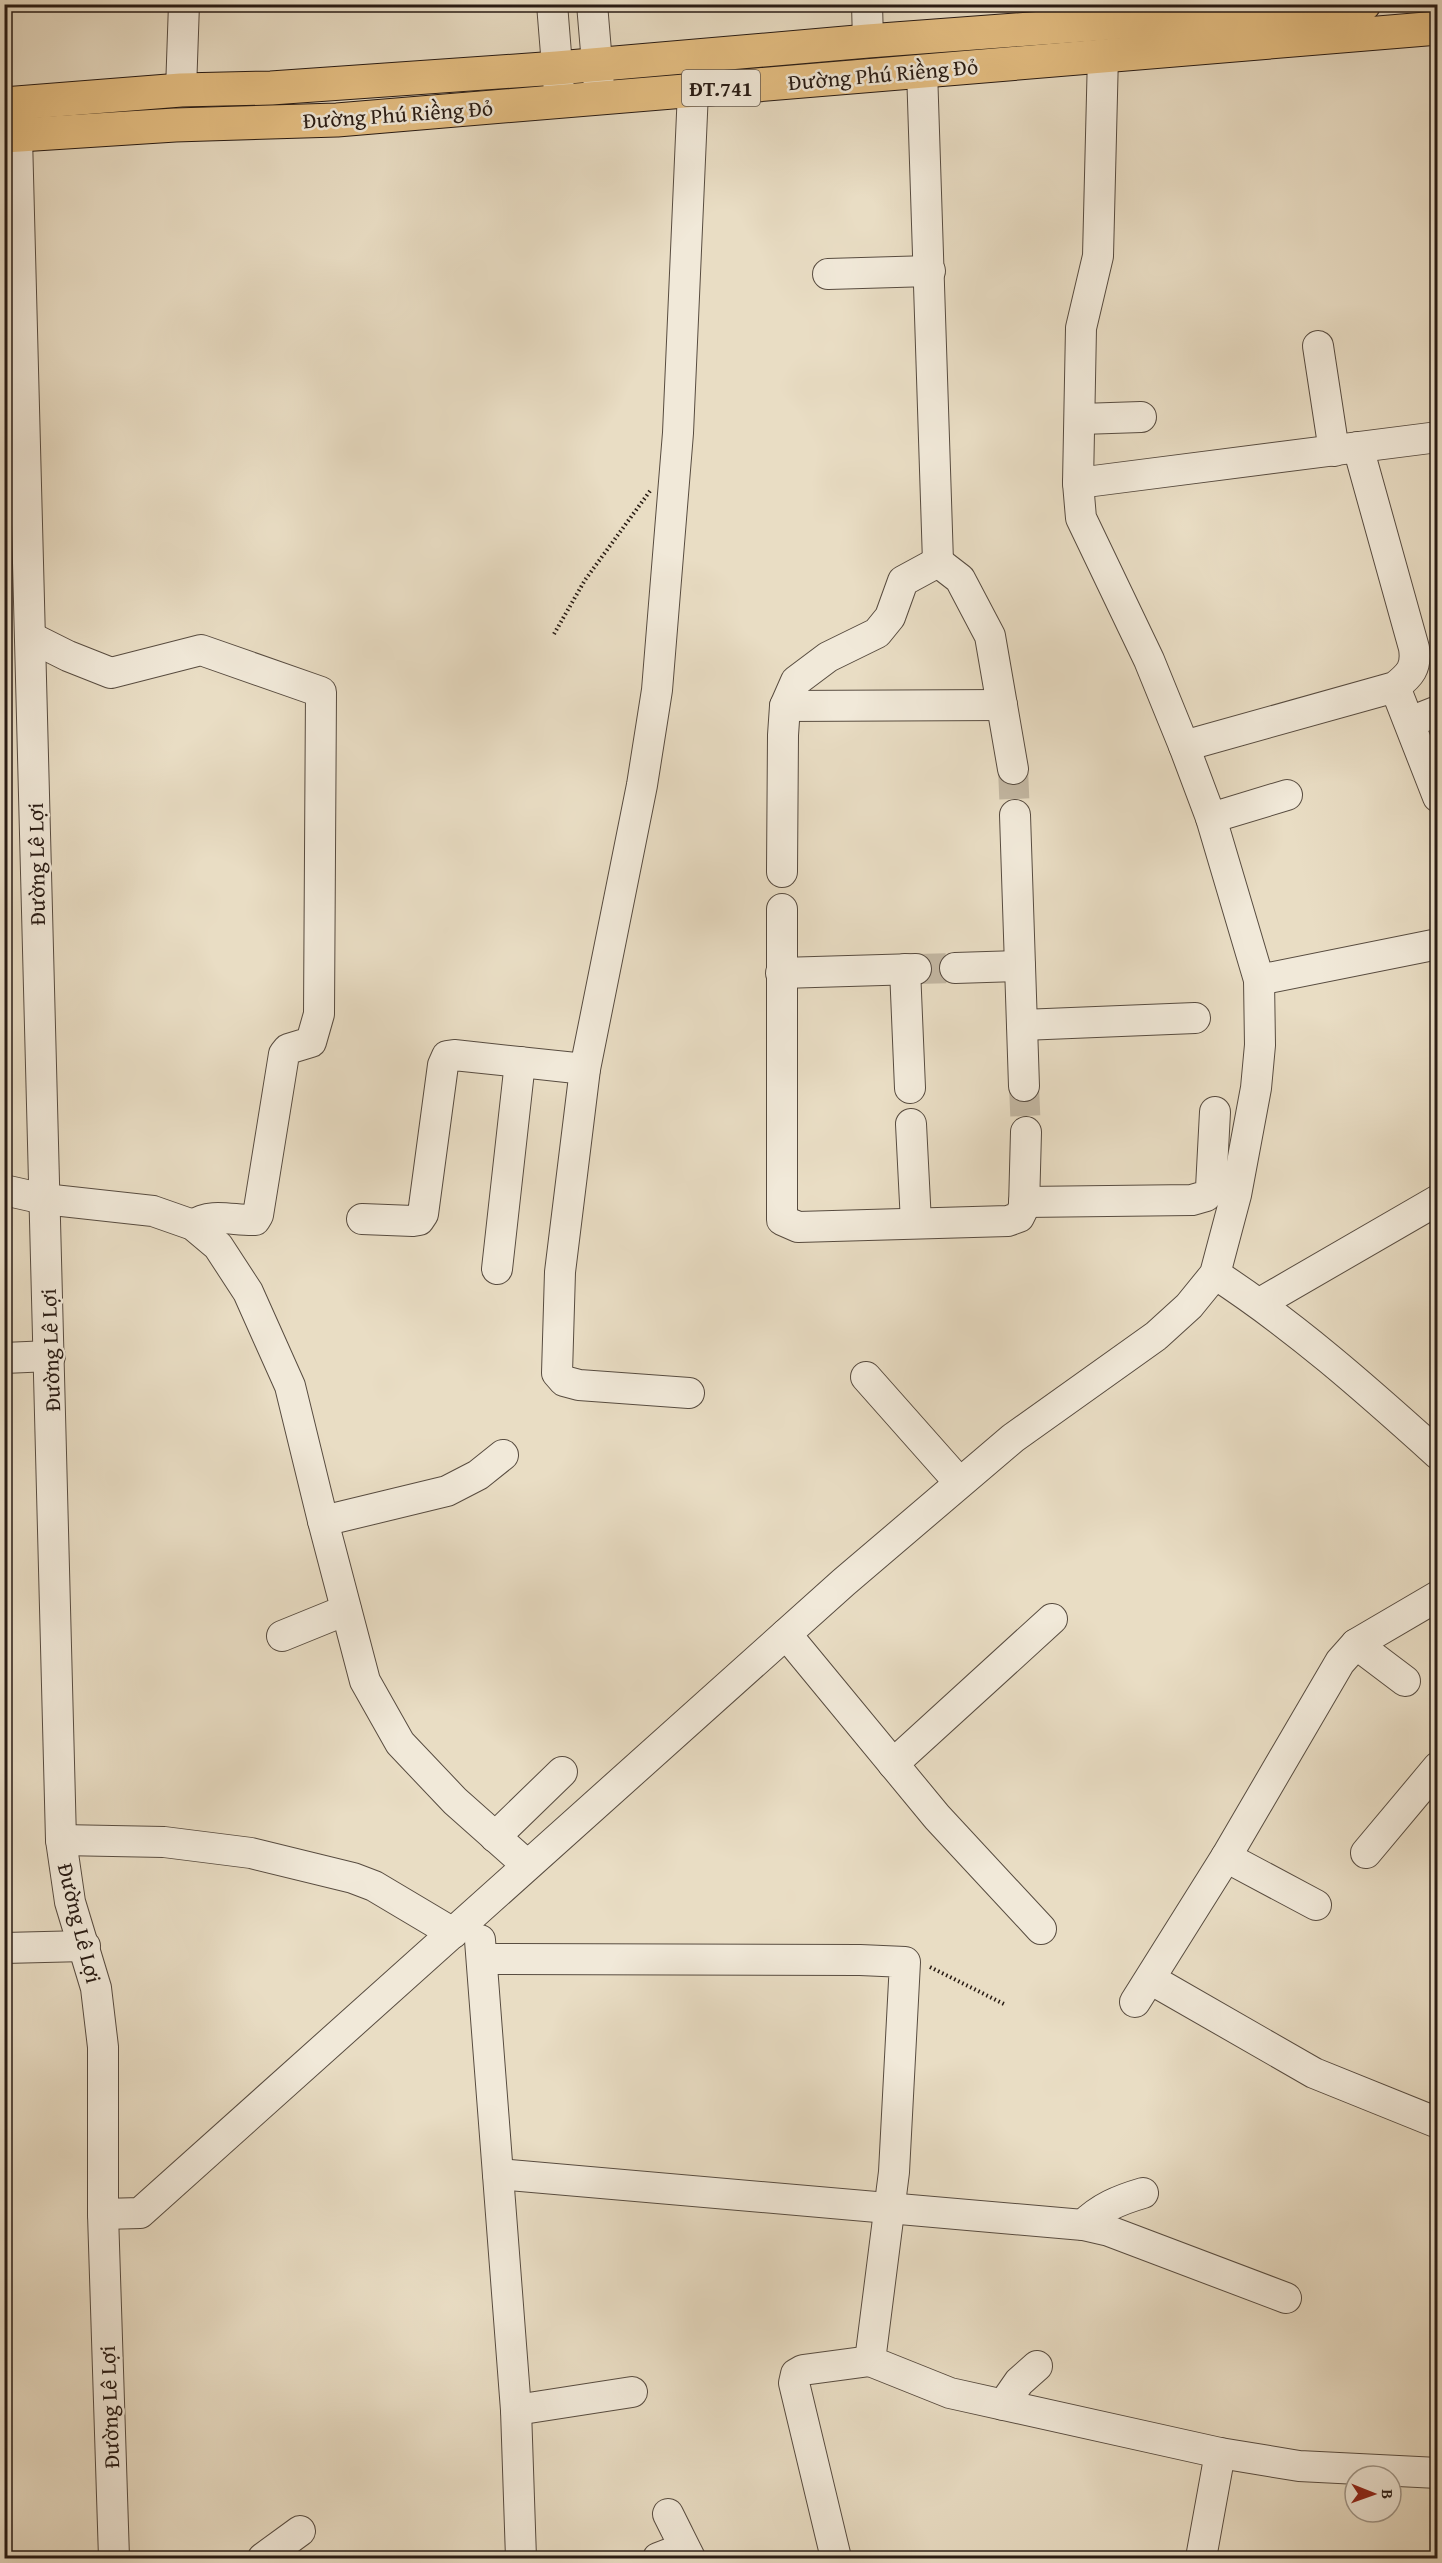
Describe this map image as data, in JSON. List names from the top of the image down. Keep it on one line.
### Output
{"streets":{"main road":["Đường Phú Riềng Đỏ","ĐT.741"],"street":["Đường Lê Lợi"]},"crossings":[["Đường Phú Riềng Đỏ","Đường Lê Lợi"]],"north":"right"}
